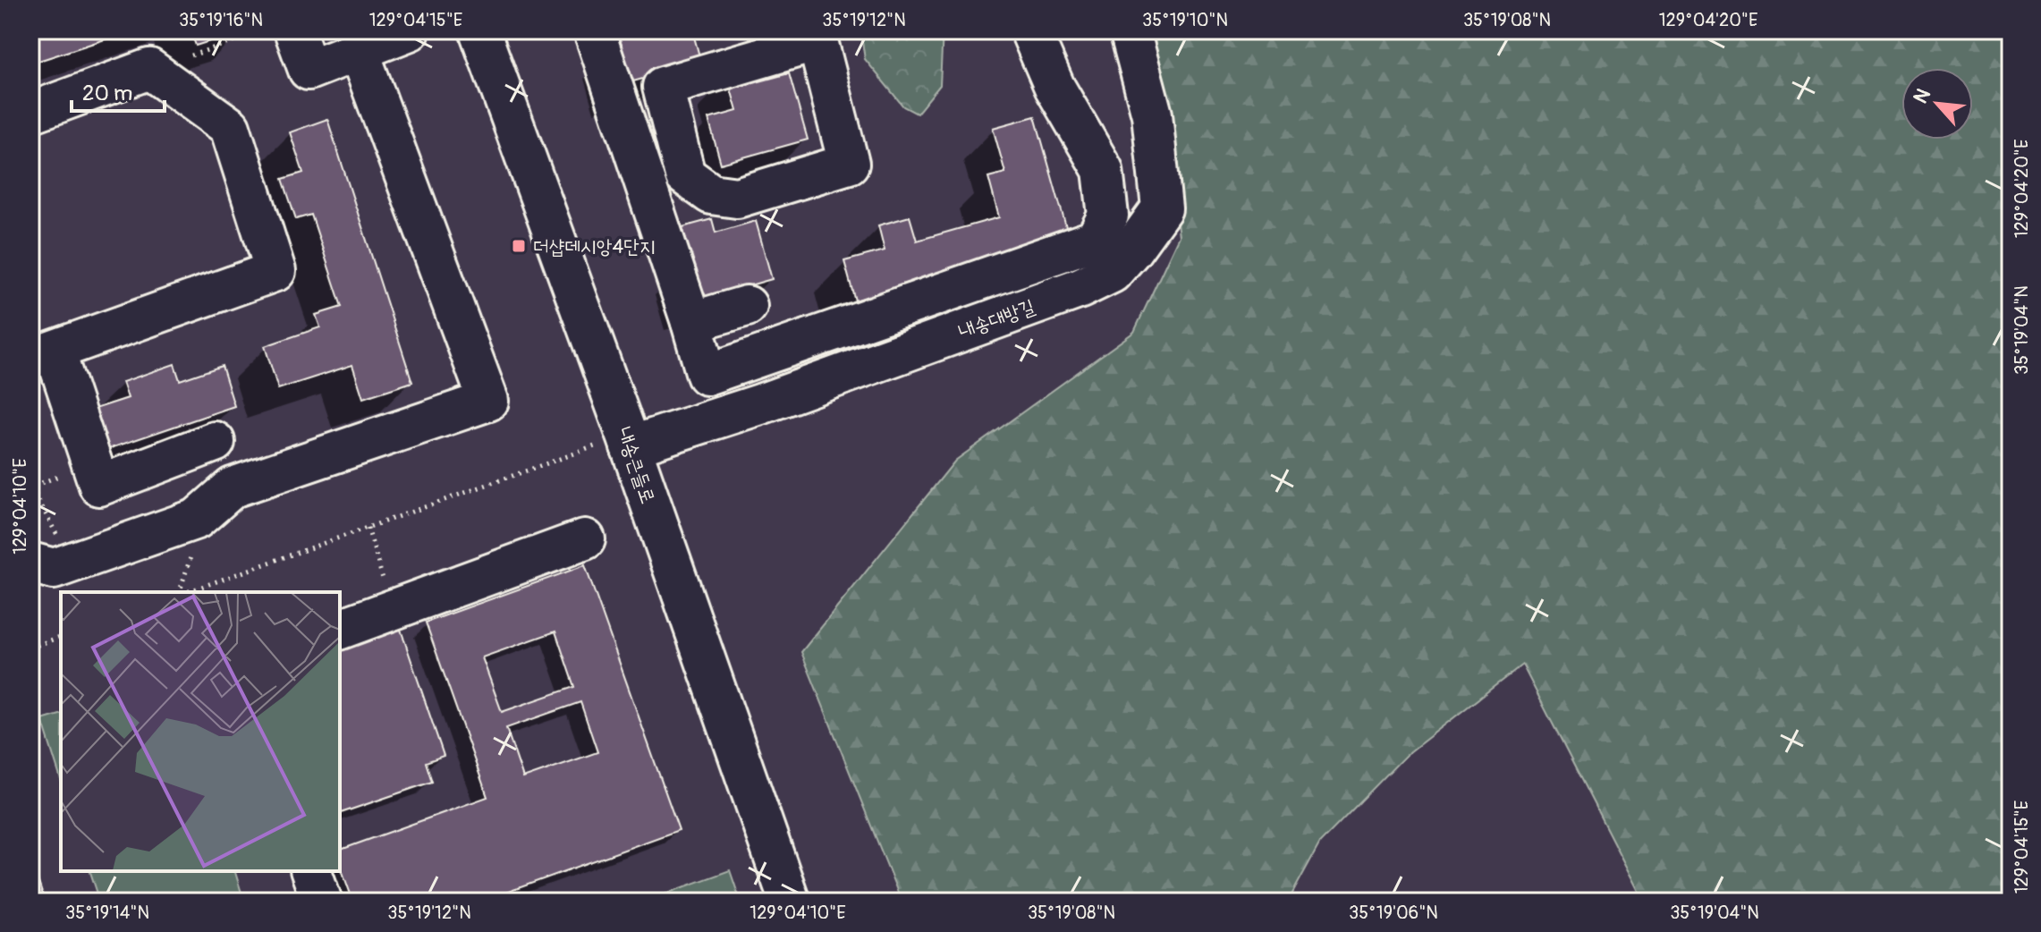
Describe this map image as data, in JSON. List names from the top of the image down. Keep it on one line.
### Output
{"streets":{"street":["내송대방길","내송큰들로"]},"crossings":[["내송대방길","내송큰들로"]],"places":{"transit":["더샵데시앙4단지"]},"scale_bar":"20 m","north":"top left","coordinates":["35°19'16\"N","129°04'15\"E","35°19'12\"N","35°19'10\"N","35°19'08\"N","129°04'20\"E","35°19'04\"N","129°04'10\"E","35°19'14\"N","35°19'06\"N"]}
